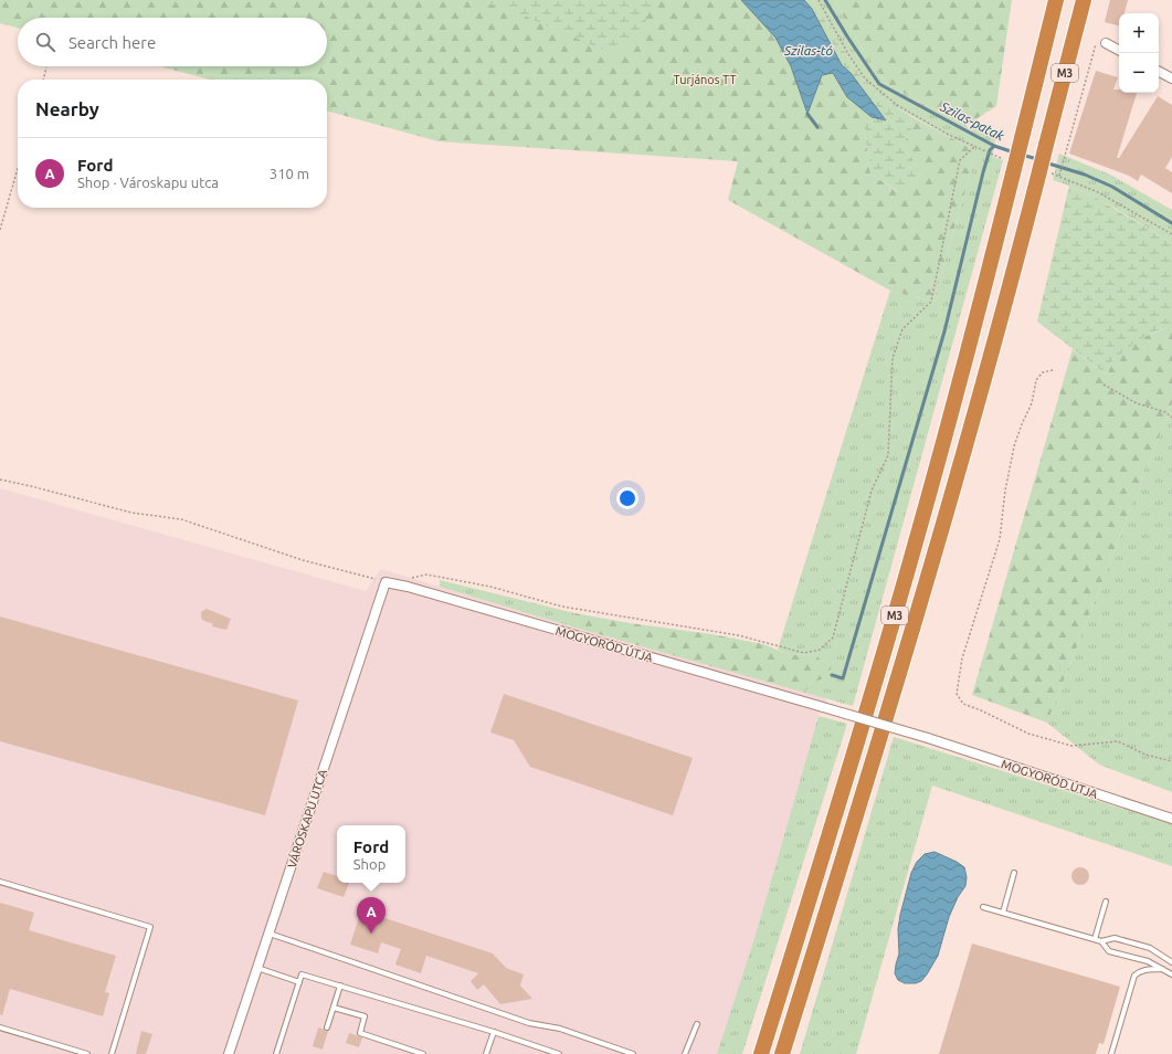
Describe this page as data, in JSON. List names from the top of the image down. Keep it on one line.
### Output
{"streets":{"highway":["M3"],"street":["MOGYORÓD ÚTJA","VÁROSKAPU UTCA"]},"crossings":[["MOGYORÓD ÚTJA","VÁROSKAPU UTCA"]],"water":["Szilas-tó","Szilas-patak"],"parks":["Turjános TT"],"page":{"map_buttons":["+","−"],"search":"Search here","heading":"Nearby","list":[{"mark":"A","name":"Ford","note":"Shop · Városkapu utca","value":"310 m"}],"popup":["Ford","Shop"],"pins":"A"}}
